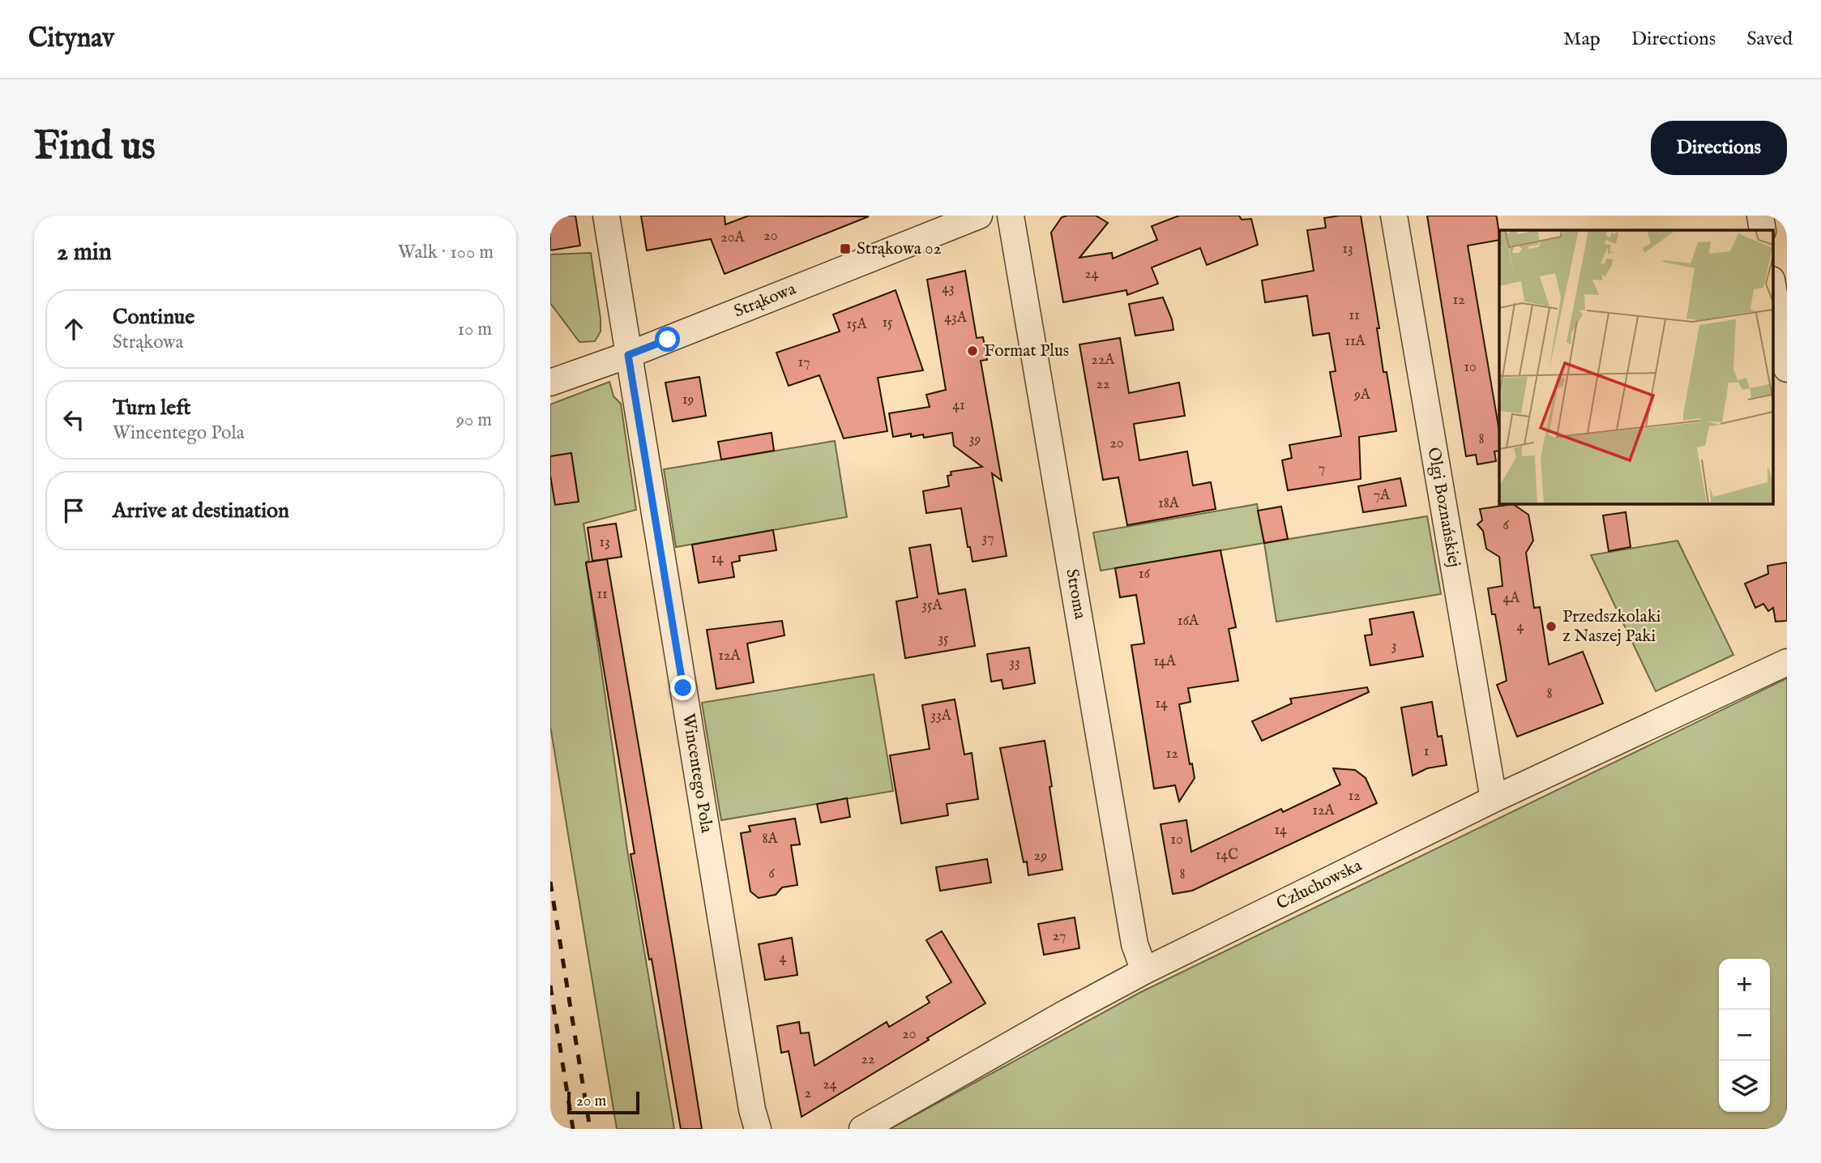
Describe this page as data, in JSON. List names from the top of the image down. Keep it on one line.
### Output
{"streets":{"street":["Strąkowa","Olgi Boznańskiej","Stroma","Wincentego Pola","Człuchowska"]},"crossings":[["Strąkowa","Wincentego Pola"],["Olgi Boznańskiej","Człuchowska"],["Stroma","Człuchowska"]],"places":{"transit":["Strąkowa 02"],"other":["Format Plus","Przedszkolaki z Naszej Paki"]},"house_numbers":["20","20A","13","24","43","12","11","43A","15","15A","11A","22A","17","10","22","9A","19","41","39","8","20","7","7A","18A","6","37","13","14","16","11","4A","35A","16A","4","35","3","12A","14A","33","8","14","33A","1","12","12","12A","14","8A","10","14C","29","6","8","27","4","20","22","24","2"],"scale_bar":"20 m","page":{"header":"Citynav","nav":["Map","Directions","Saved"],"buttons":"Directions","title":"Find us","heading":["2 min","Walk · 100 m"],"list":[["Continue","Strąkowa","10 m"],["Turn left","Wincentego Pola","90 m"],"Arrive at destination"],"map_buttons":["+","−"],"scale":"20 m"}}
